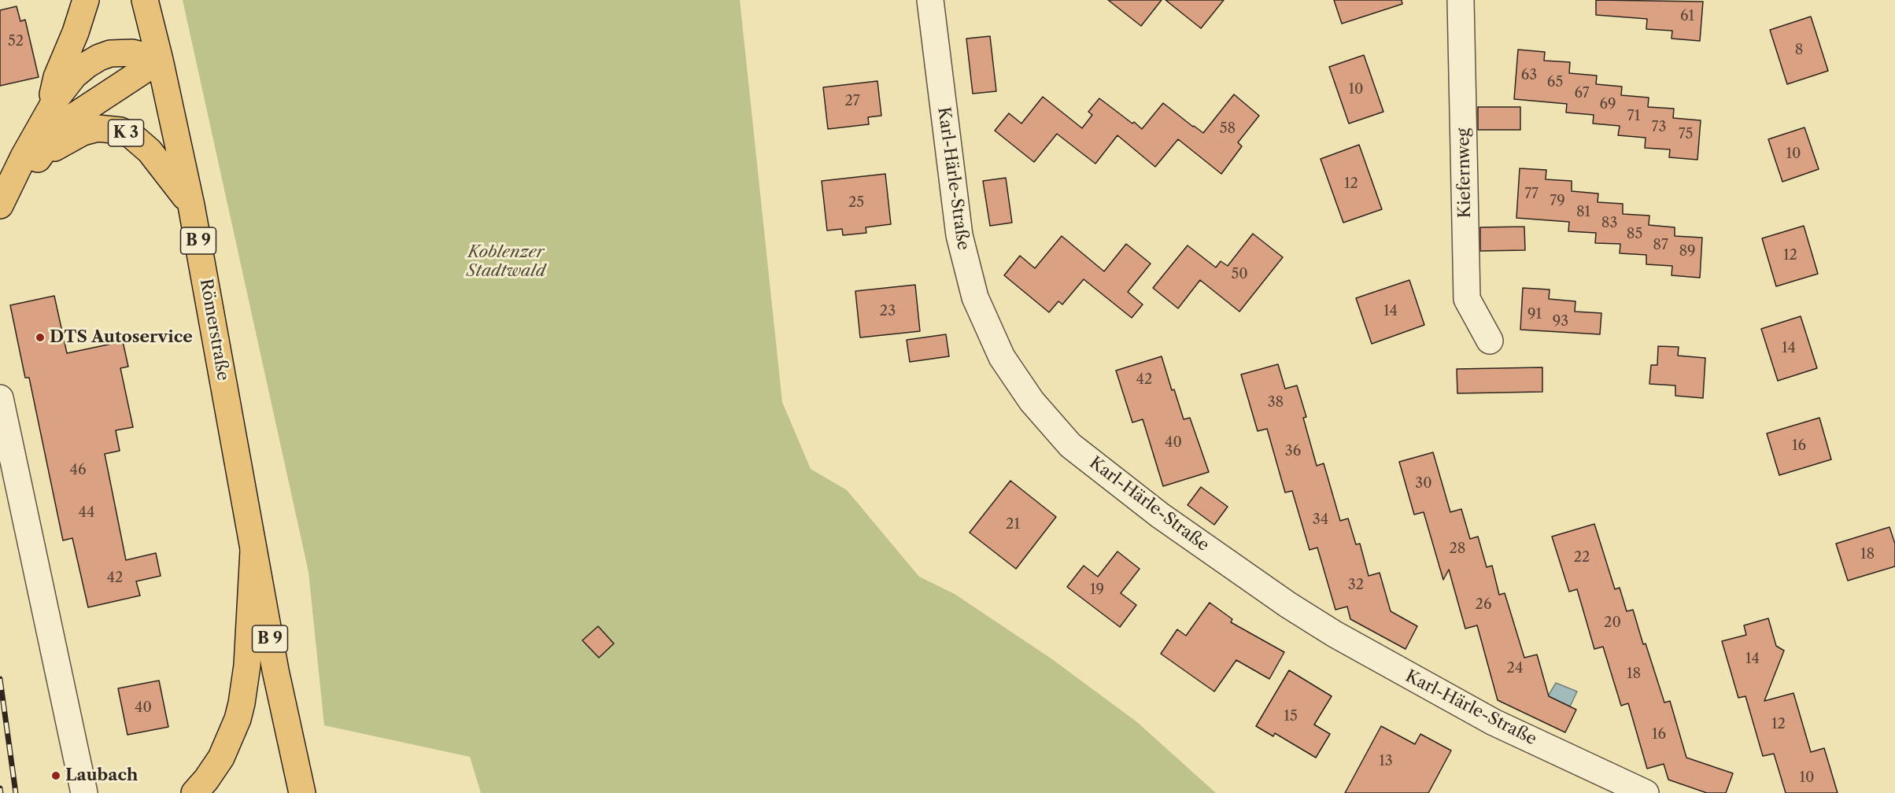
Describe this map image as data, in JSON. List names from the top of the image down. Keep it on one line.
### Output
{"streets":{"main road":["K 3","B 9","Römerstraße"],"street":["Kiefernweg","Karl-Härle-Straße"]},"crossings":[["K 3","Römerstraße"],["B 9","Römerstraße"]],"parks":["Koblenzer Stadtwald"],"places":["DTS Autoservice","Laubach"],"house_numbers":["61","52","8","63","65","10","67","27","69","71","73","58","75","10","12","77","79","25","81","83","85","87","89","12","50","23","14","91","93","14","42","38","40","16","36","46","30","44","34","21","28","18","22","42","32","19","26","20","14","24","18","40","15","12","16","13","10"]}
